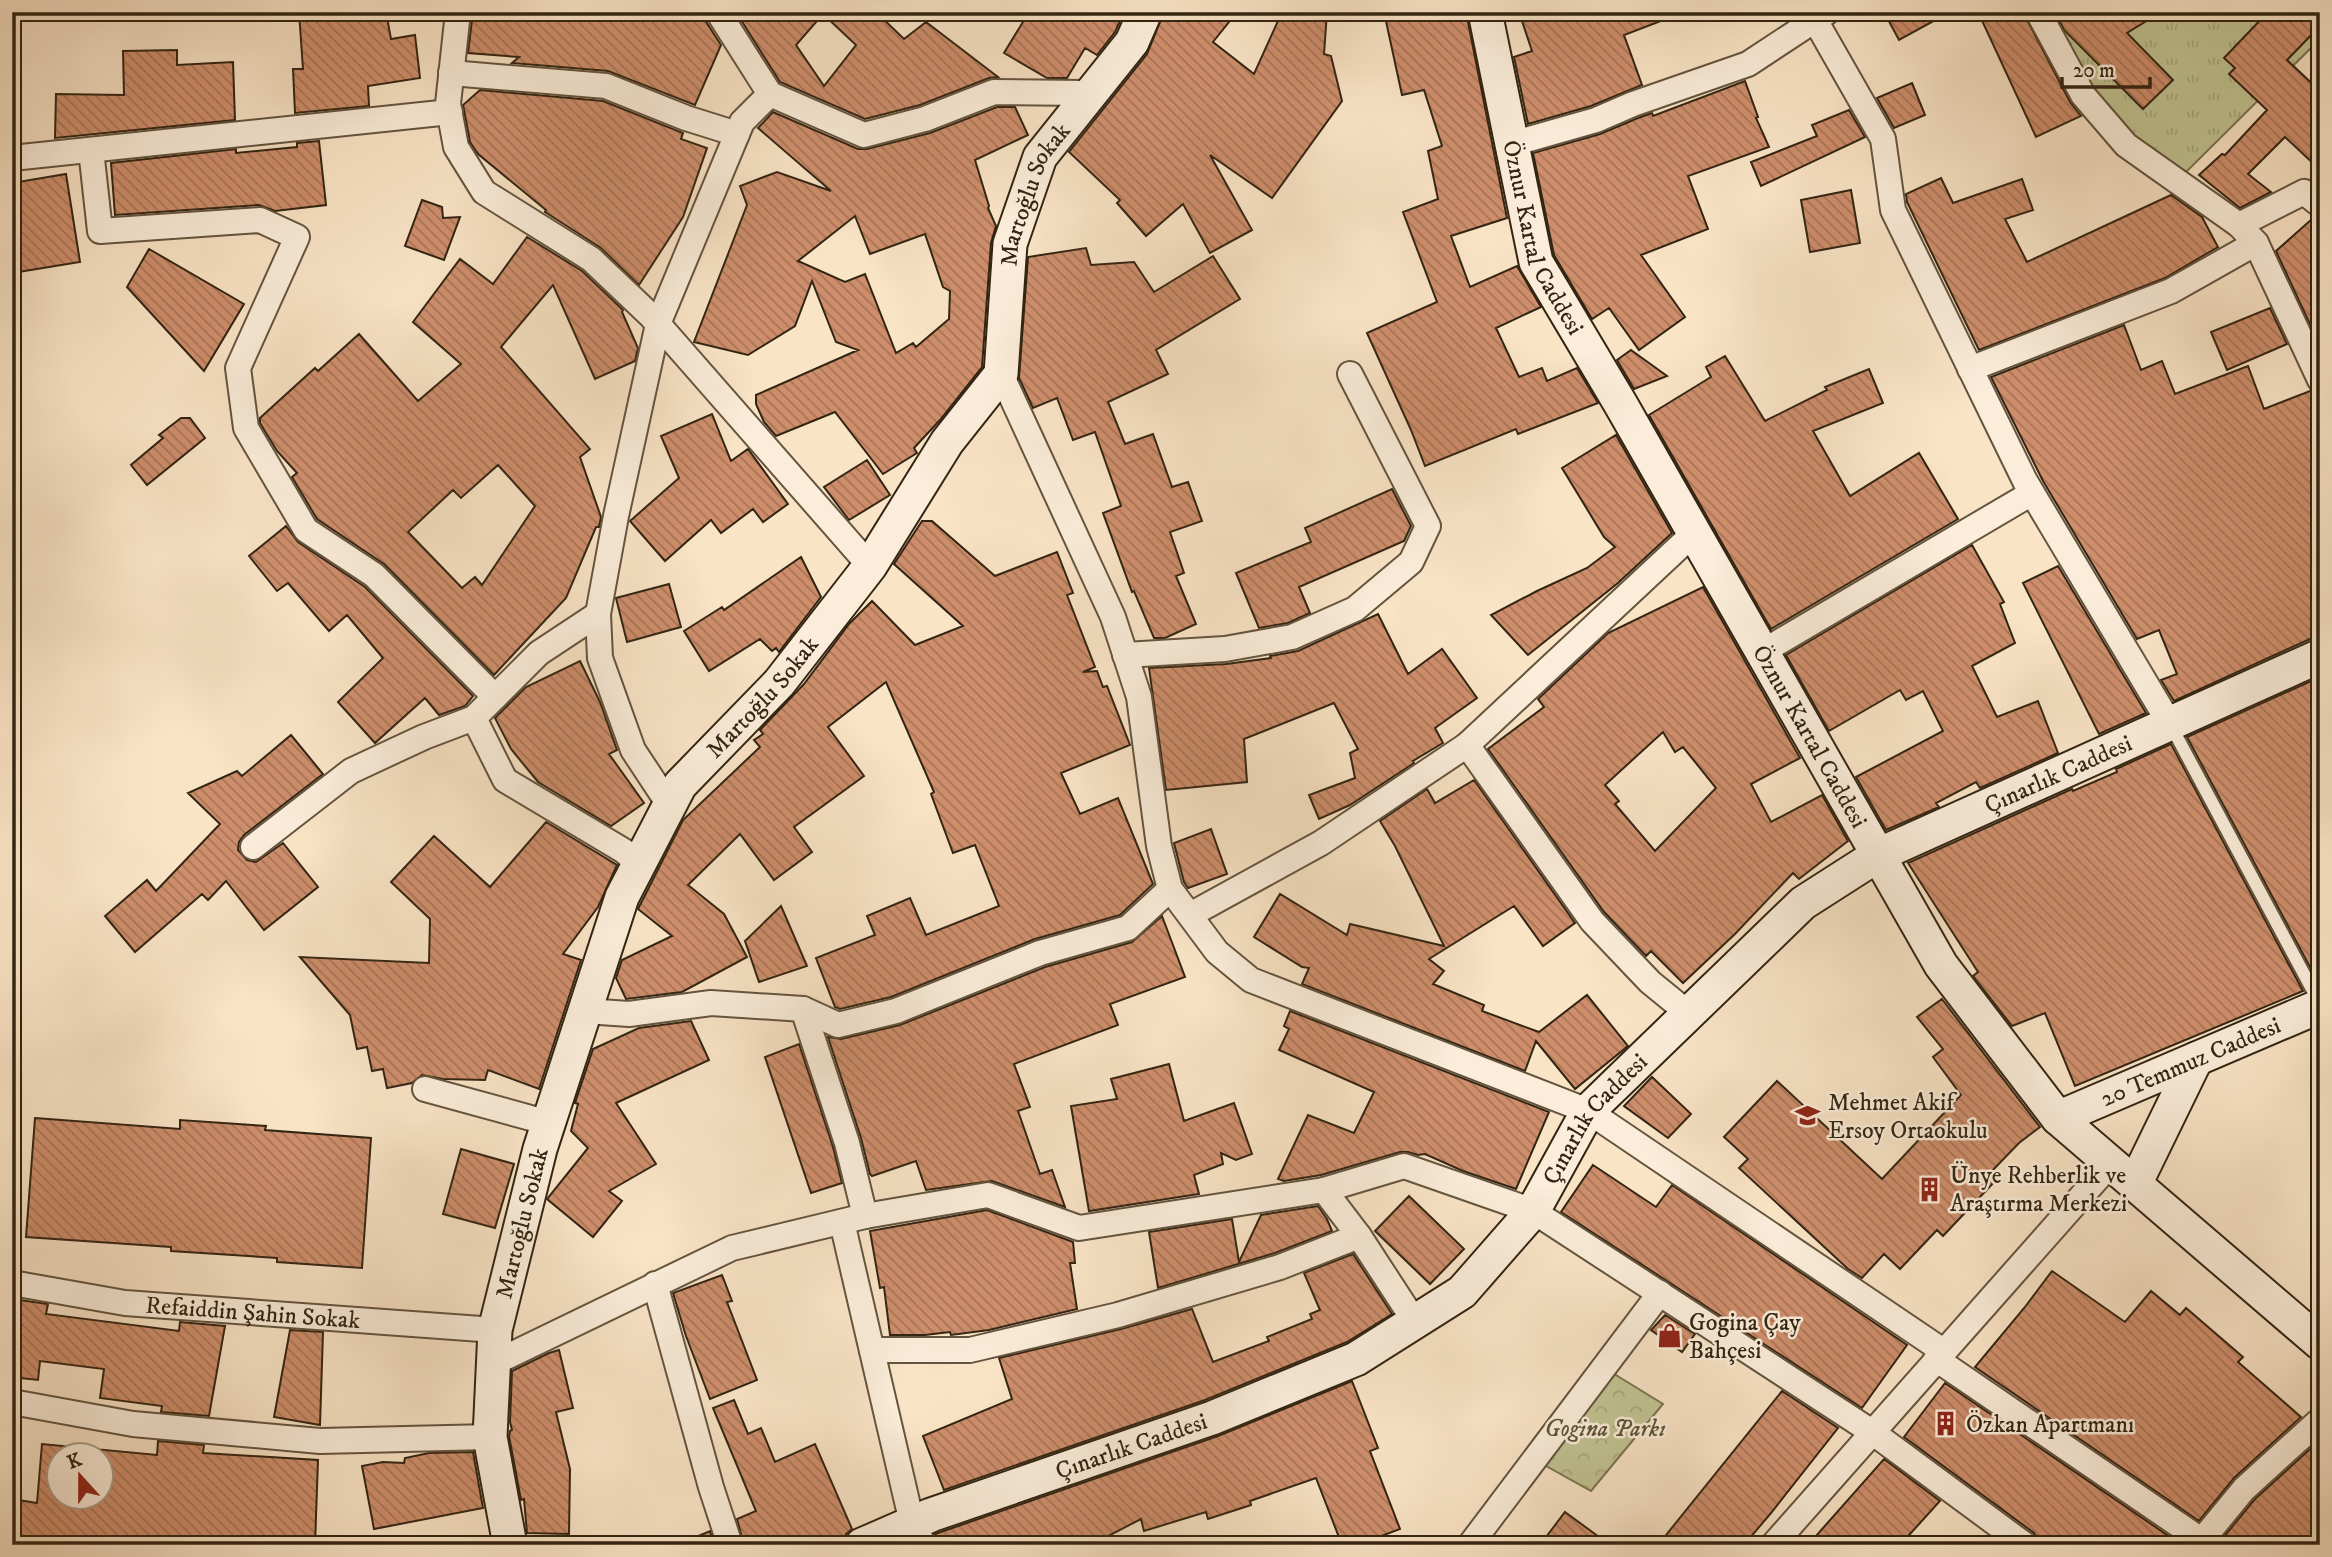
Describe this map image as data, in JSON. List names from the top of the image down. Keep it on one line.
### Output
{"streets":{"street":["Martoğlu Sokak","Öznur Kartal Caddesi","Çınarlık Caddesi","20 Temmuz Caddesi","Refaiddin Şahin Sokak"]},"crossings":[["Martoğlu Sokak","Refaiddin Şahin Sokak"],["Öznur Kartal Caddesi","Çınarlık Caddesi"],["Öznur Kartal Caddesi","20 Temmuz Caddesi"]],"parks":["Gogina Parkı"],"places":{"school or university":["Mehmet Akif Ersoy Ortaokulu"],"building":["Ünye Rehberlik ve Araştırma Merkezi","Özkan Apartmanı"],"shop":["Gogina Çay Bahçesi"]},"scale_bar":"20 m","north":"top"}
